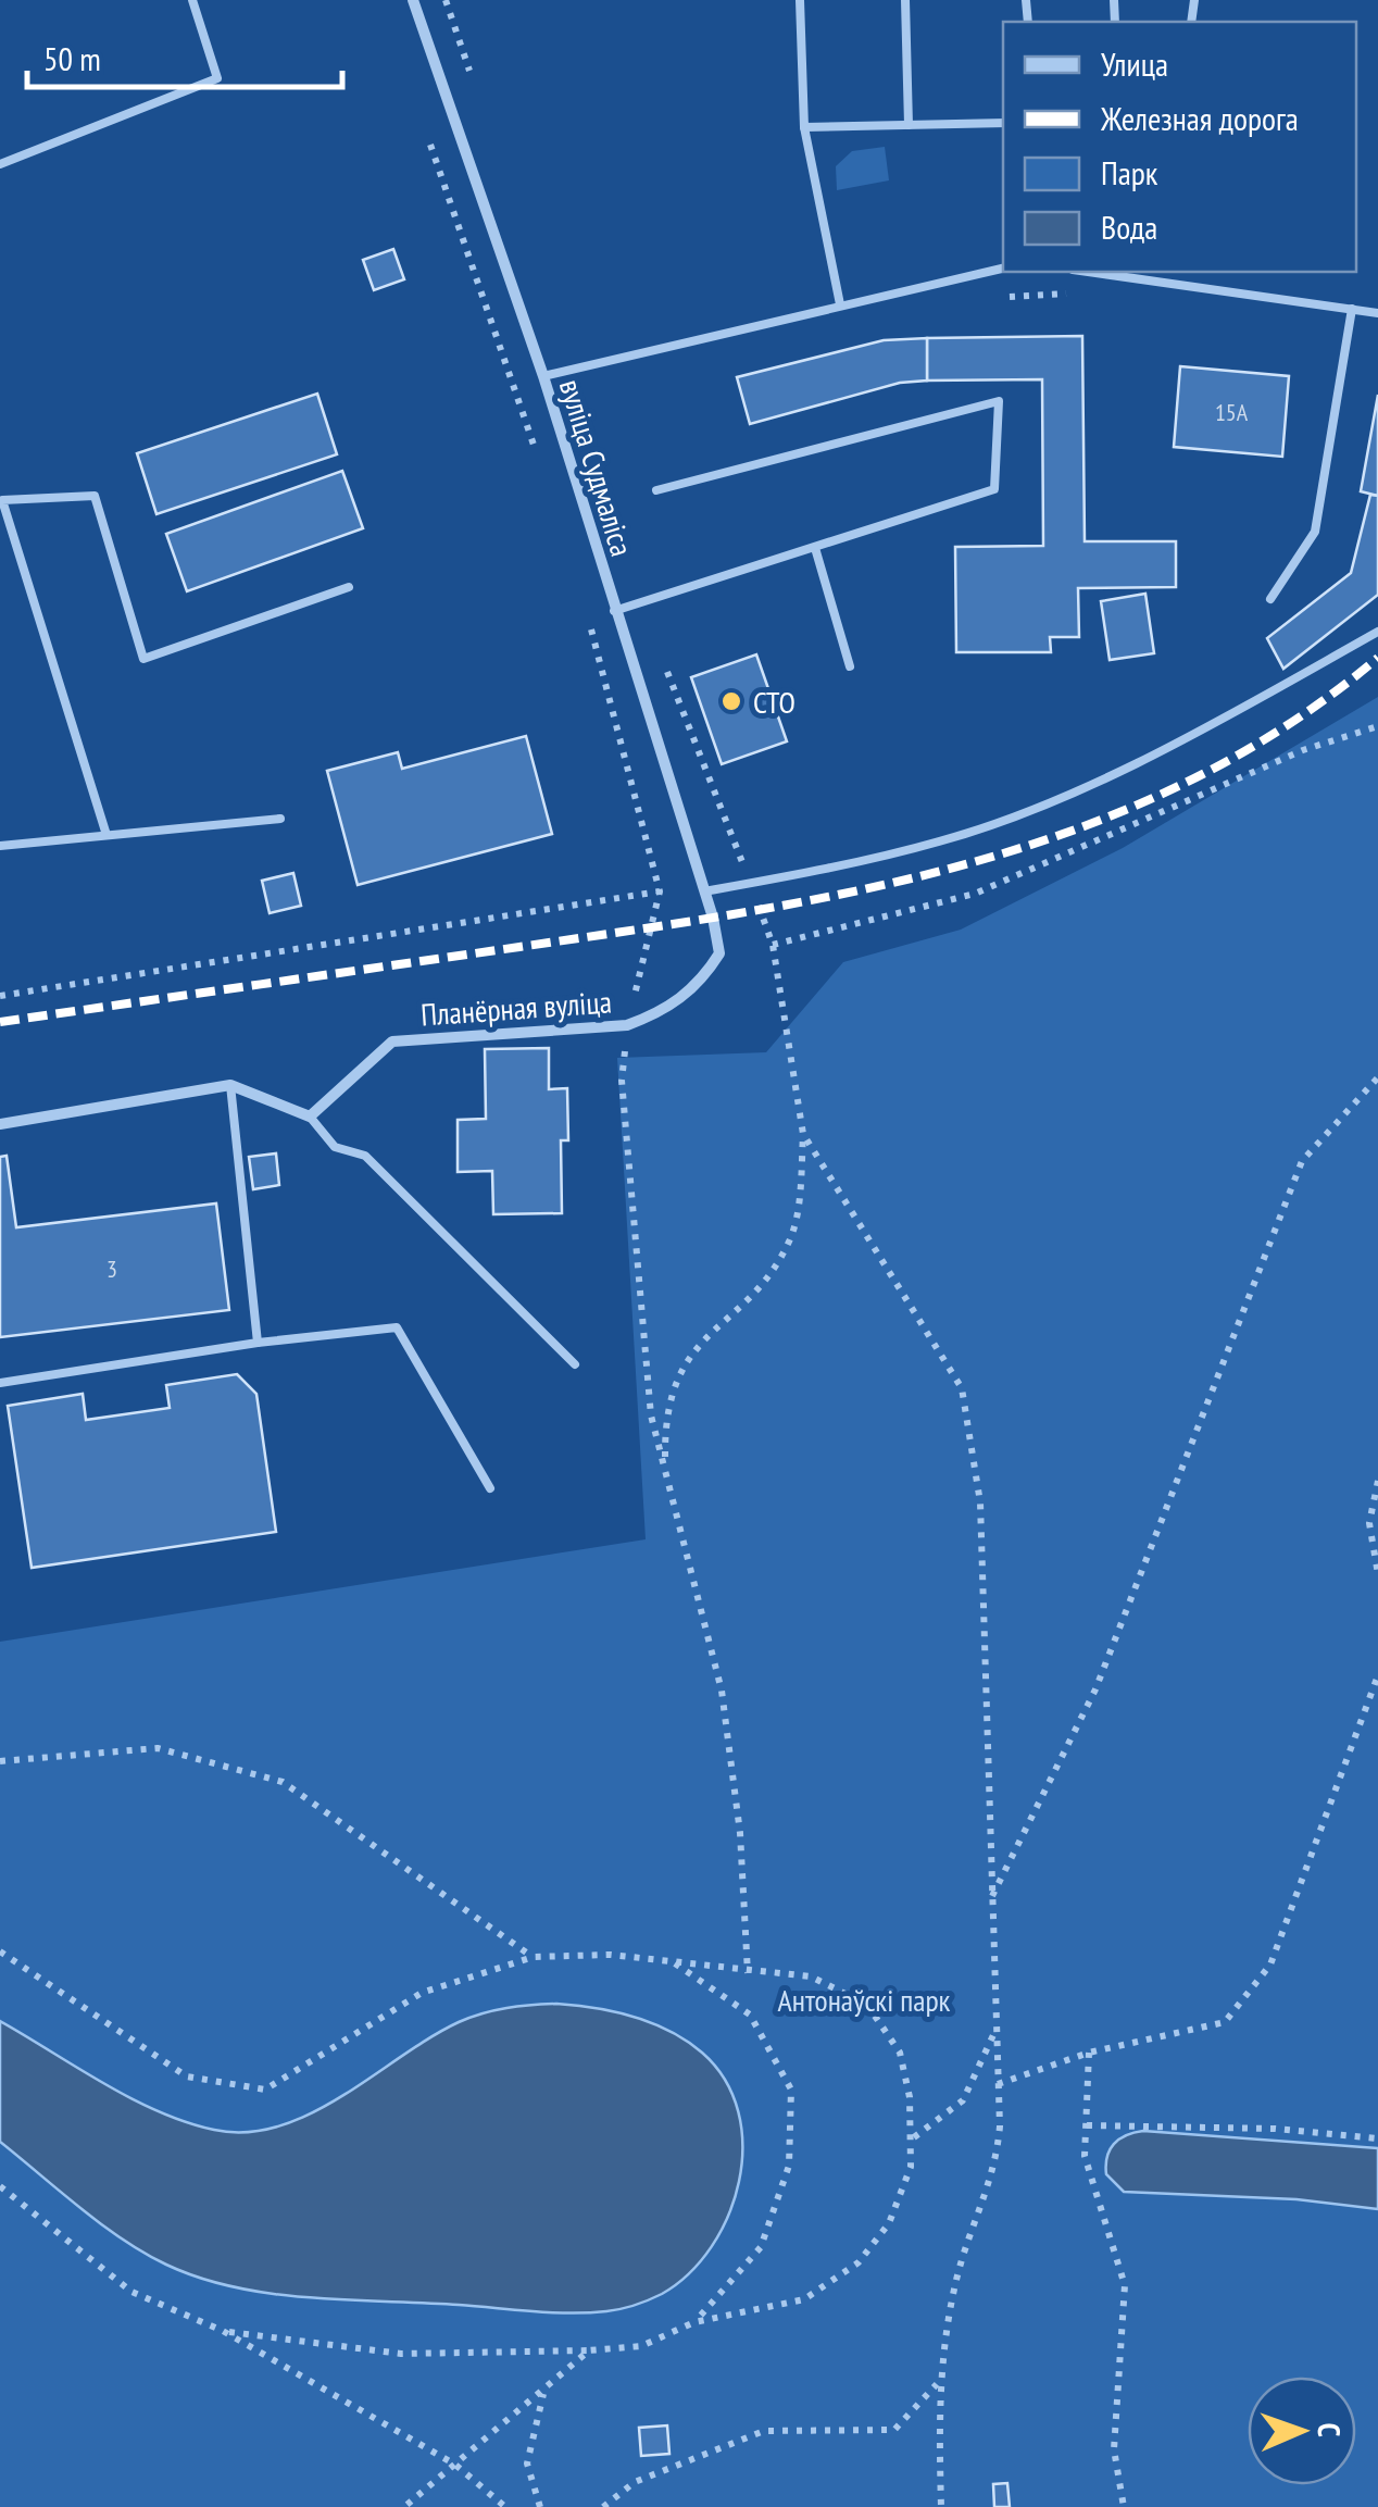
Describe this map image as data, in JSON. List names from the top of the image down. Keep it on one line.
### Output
{"streets":{"street":["вуліца Судмаліса","Планёрная вуліца"]},"crossings":[["вуліца Судмаліса","Планёрная вуліца"]],"parks":["Антонаўскі парк"],"places":["СТО"],"house_numbers":["15А","3"],"legend":["Улица","Железная дорога","Парк","Вода"],"scale_bar":"50 m","north":"right"}
